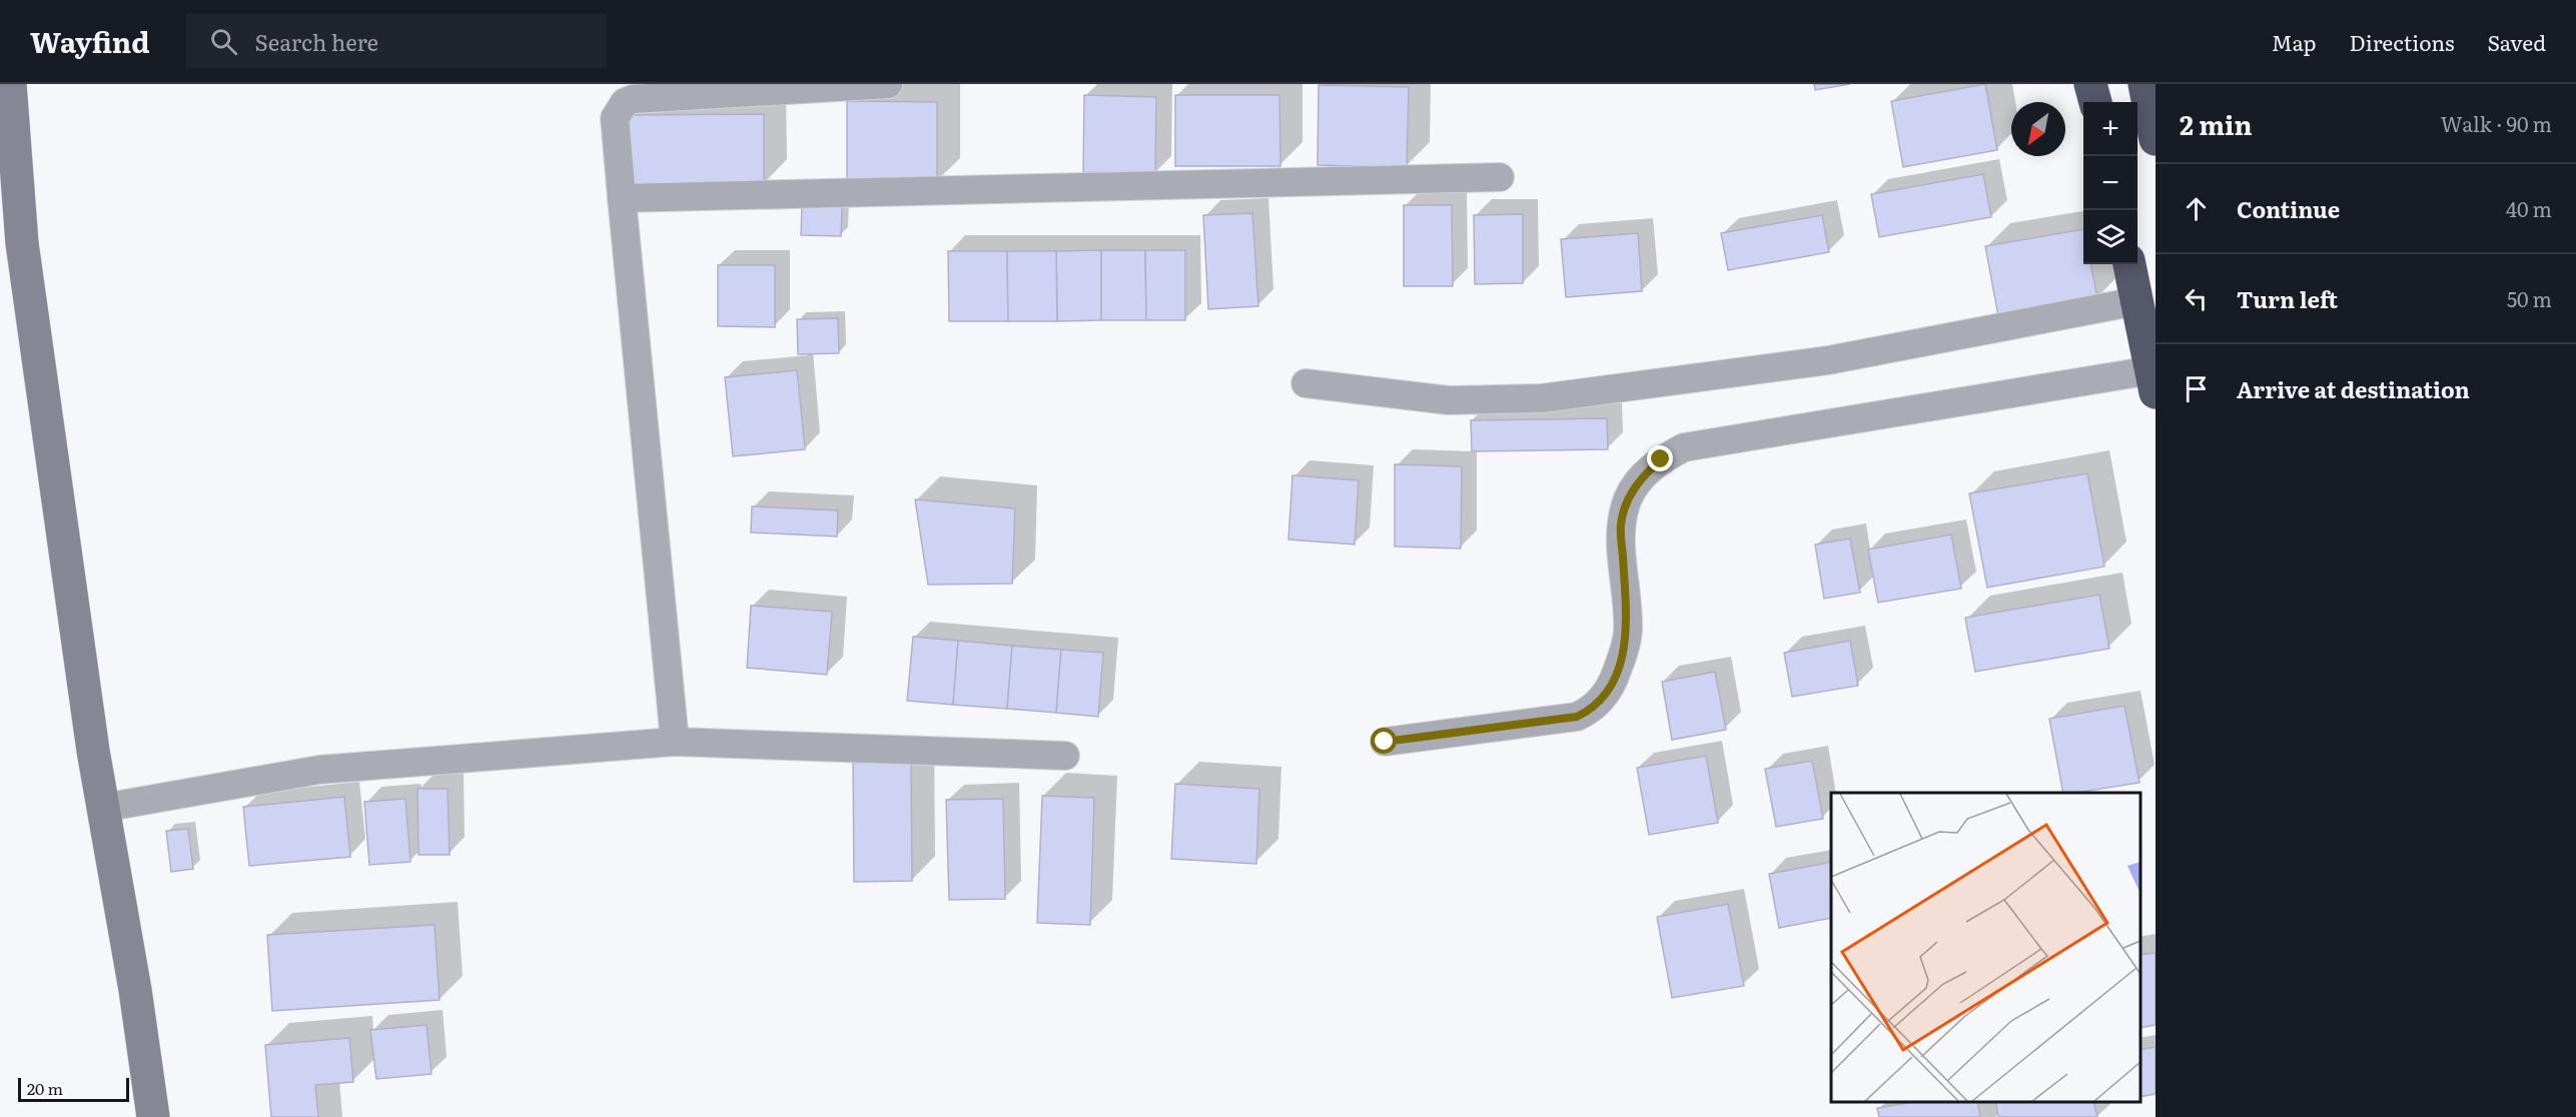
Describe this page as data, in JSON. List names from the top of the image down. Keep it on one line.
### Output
{"scale_bar":"20 m","north":"bottom left","page":{"header":"Wayfind","search":"Search here","nav":["Map","Directions","Saved"],"heading":["2 min","Walk · 90 m"],"map_buttons":["+","−"],"list":[["Continue","40 m"],["Turn left","50 m"],"Arrive at destination"],"scale":"20 m"}}
